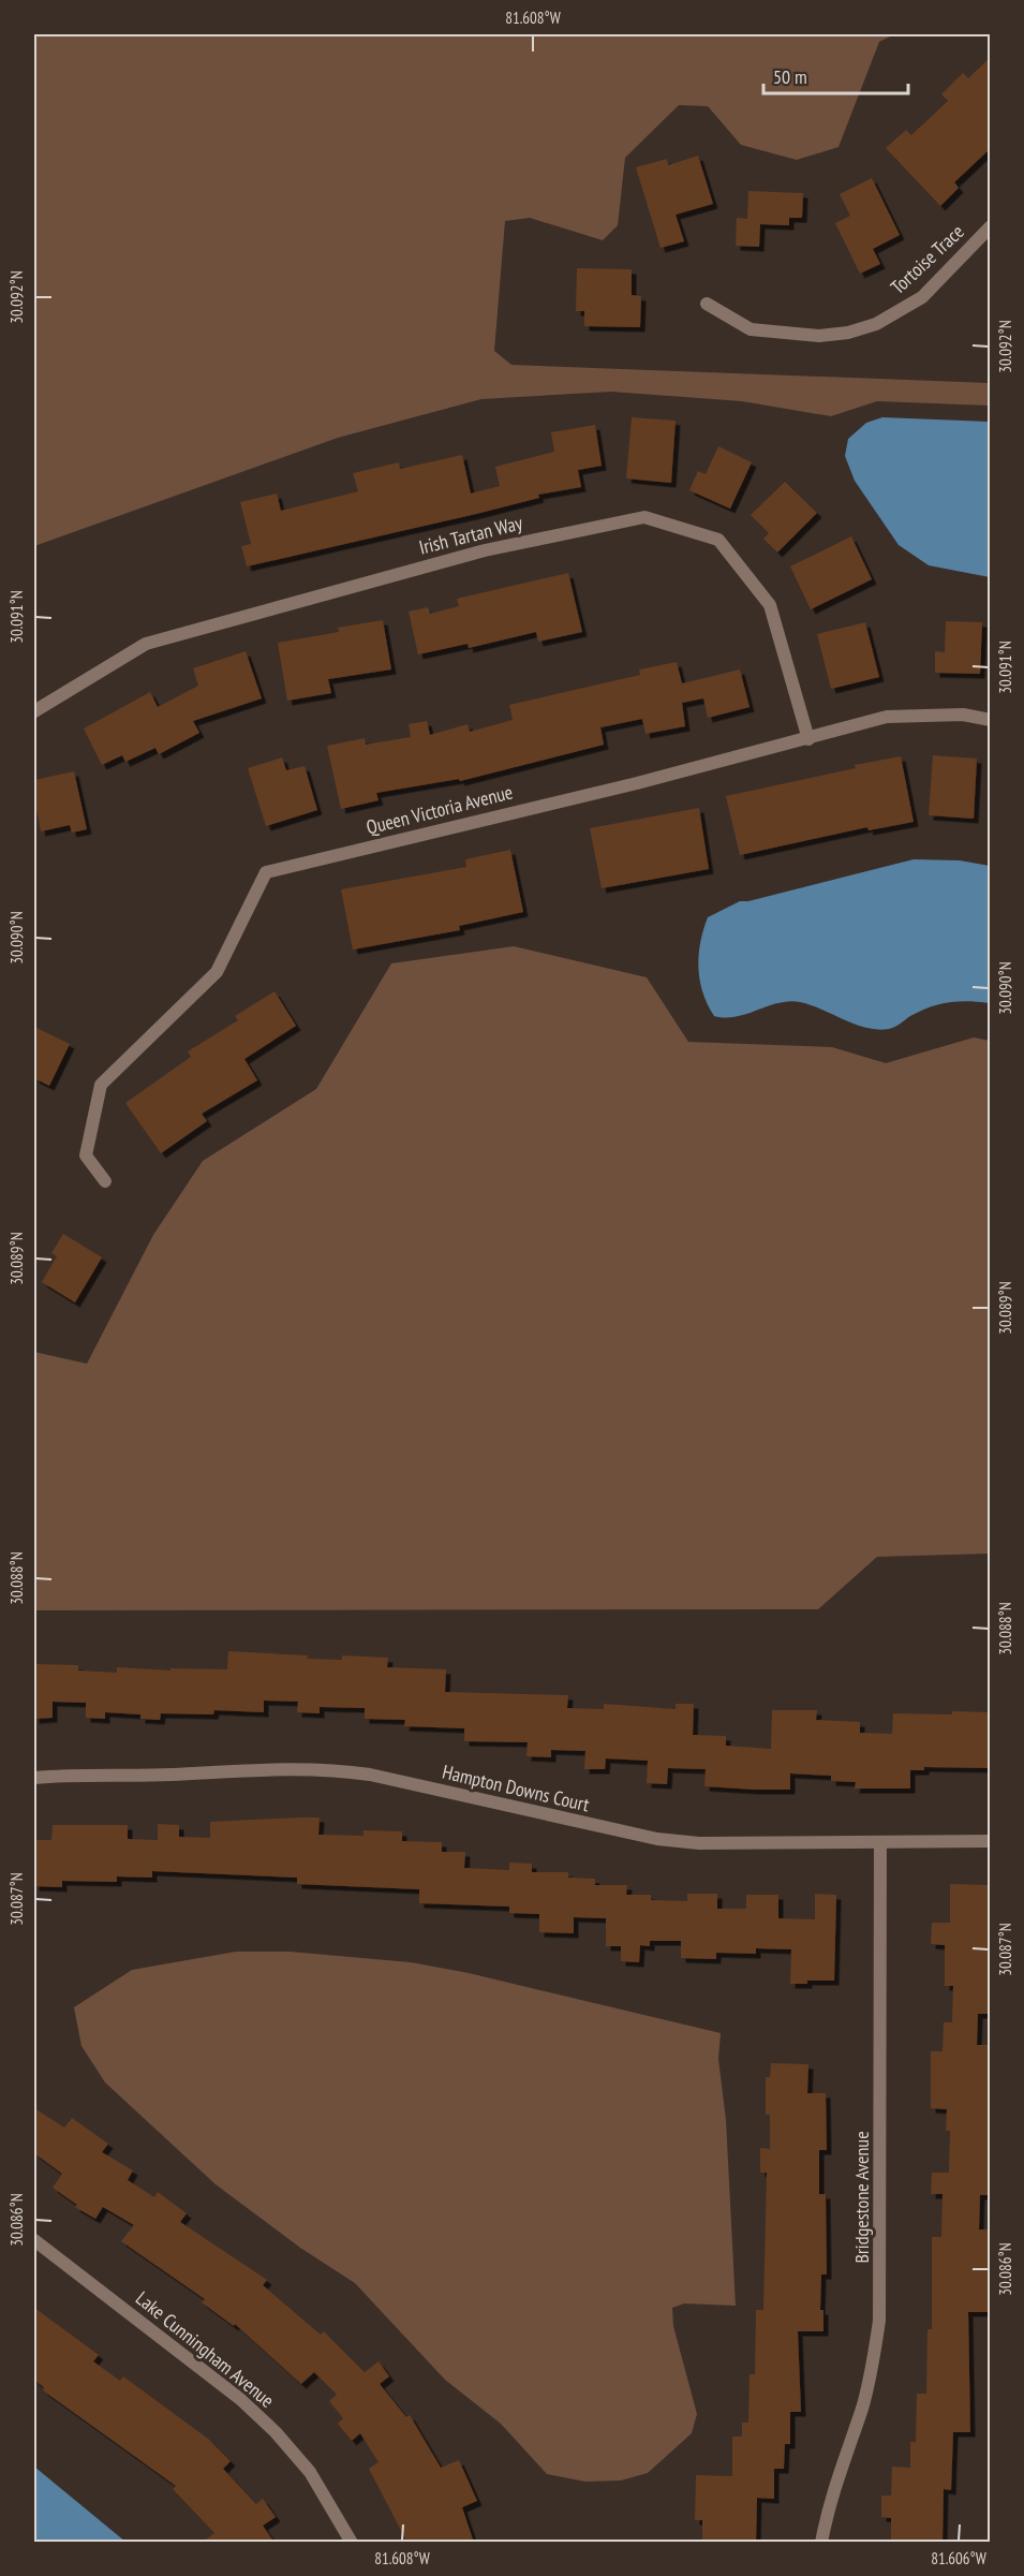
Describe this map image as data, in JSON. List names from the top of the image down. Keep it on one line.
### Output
{"streets":{"street":["Tortoise Trace","Irish Tartan Way","Queen Victoria Avenue","Hampton Downs Court","Bridgestone Avenue","Lake Cunningham Avenue"]},"crossings":[["Irish Tartan Way","Queen Victoria Avenue"],["Hampton Downs Court","Bridgestone Avenue"]],"scale_bar":"50 m","coordinates":["81.608°W","30.092°N","30.091°N","30.090°N","30.089°N","30.088°N","30.087°N","30.086°N","81.606°W"]}
